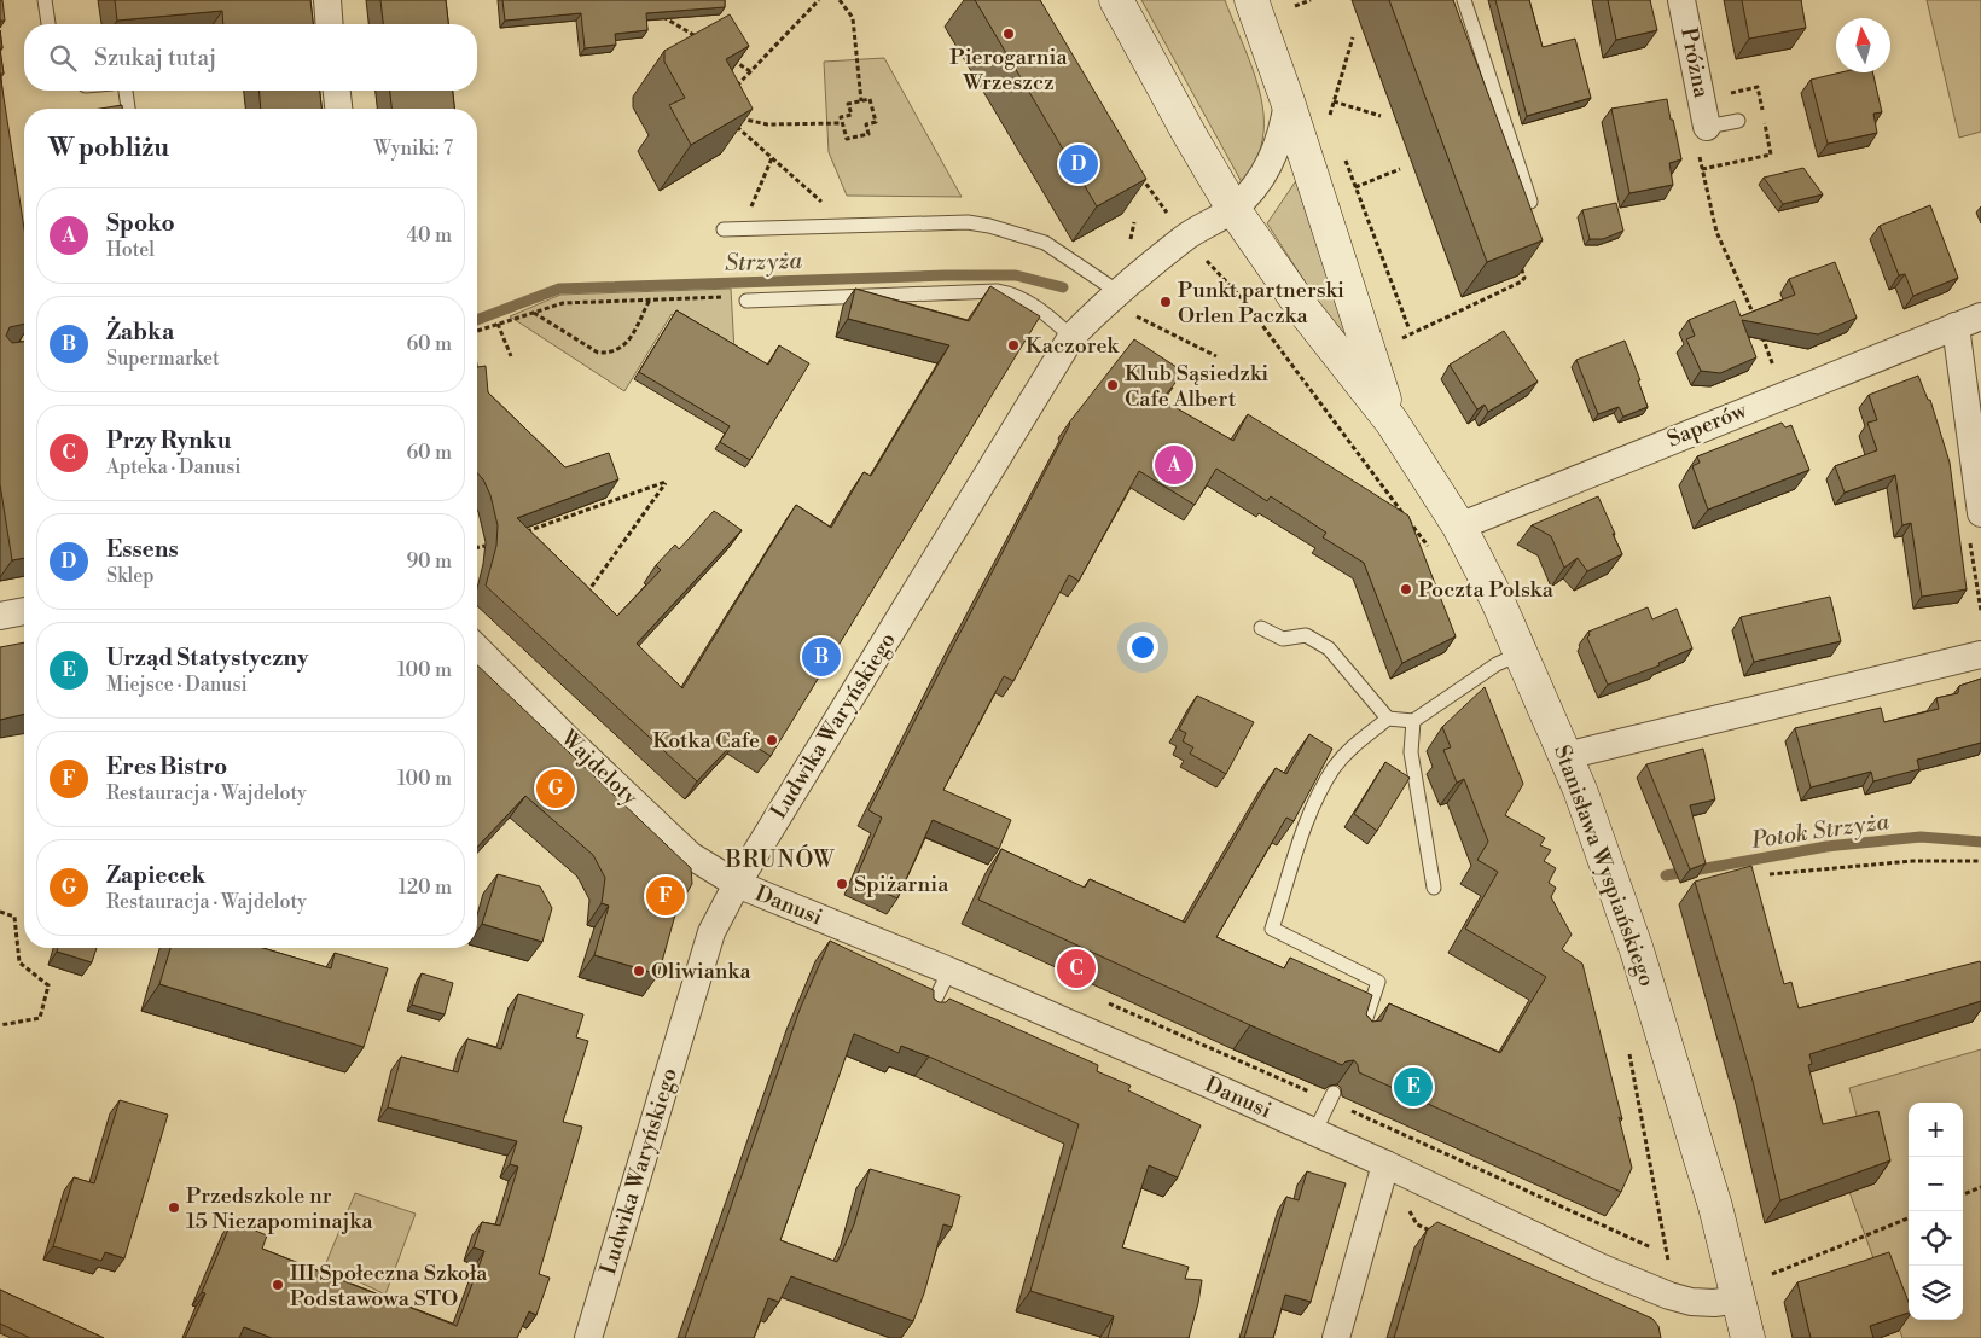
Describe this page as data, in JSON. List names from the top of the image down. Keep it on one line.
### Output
{"streets":{"main road":["Stanisława Wyspiańskiego"],"street":["Próżna","Saperów","Ludwika Waryńskiego","Wajdeloty","Danusi"]},"crossings":[["Saperów","Stanisława Wyspiańskiego"],["Ludwika Waryńskiego","Wajdeloty"],["Ludwika Waryńskiego","Stanisława Wyspiańskiego"],["Ludwika Waryńskiego","Danusi"],["Wajdeloty","Danusi"],["Stanisława Wyspiańskiego","Danusi"]],"districts":["BRUNÓW"],"water":["Strzyża","Potok Strzyża"],"places":["Pierogarnia Wrzeszcz","Punkt partnerski Orlen Paczka","Kaczorek","Klub Sąsiedzki Cafe Albert","Poczta Polska","Kotka Cafe","Spiżarnia","Oliwianka","Przedszkole nr 15 Niezapominajka","III Społeczna Szkoła Podstawowa STO"],"north":"top","page":{"search":"Szukaj tutaj","heading":["W pobliżu","Wyniki: 7"],"pins":["D","A","B","G","F","C","E"],"list":[{"mark":"A","name":"Spoko","note":"Hotel","value":"40 m"},{"mark":"B","name":"Żabka","note":"Supermarket","value":"60 m"},{"mark":"C","name":"Przy Rynku","note":"Apteka · Danusi","value":"60 m"},{"mark":"D","name":"Essens","note":"Sklep","value":"90 m"},{"mark":"E","name":"Urząd Statystyczny","note":"Miejsce · Danusi","value":"100 m"},{"mark":"F","name":"Eres Bistro","note":"Restauracja · Wajdeloty","value":"100 m"},{"mark":"G","name":"Zapiecek","note":"Restauracja · Wajdeloty","value":"120 m"}],"map_buttons":["+","−"]}}
